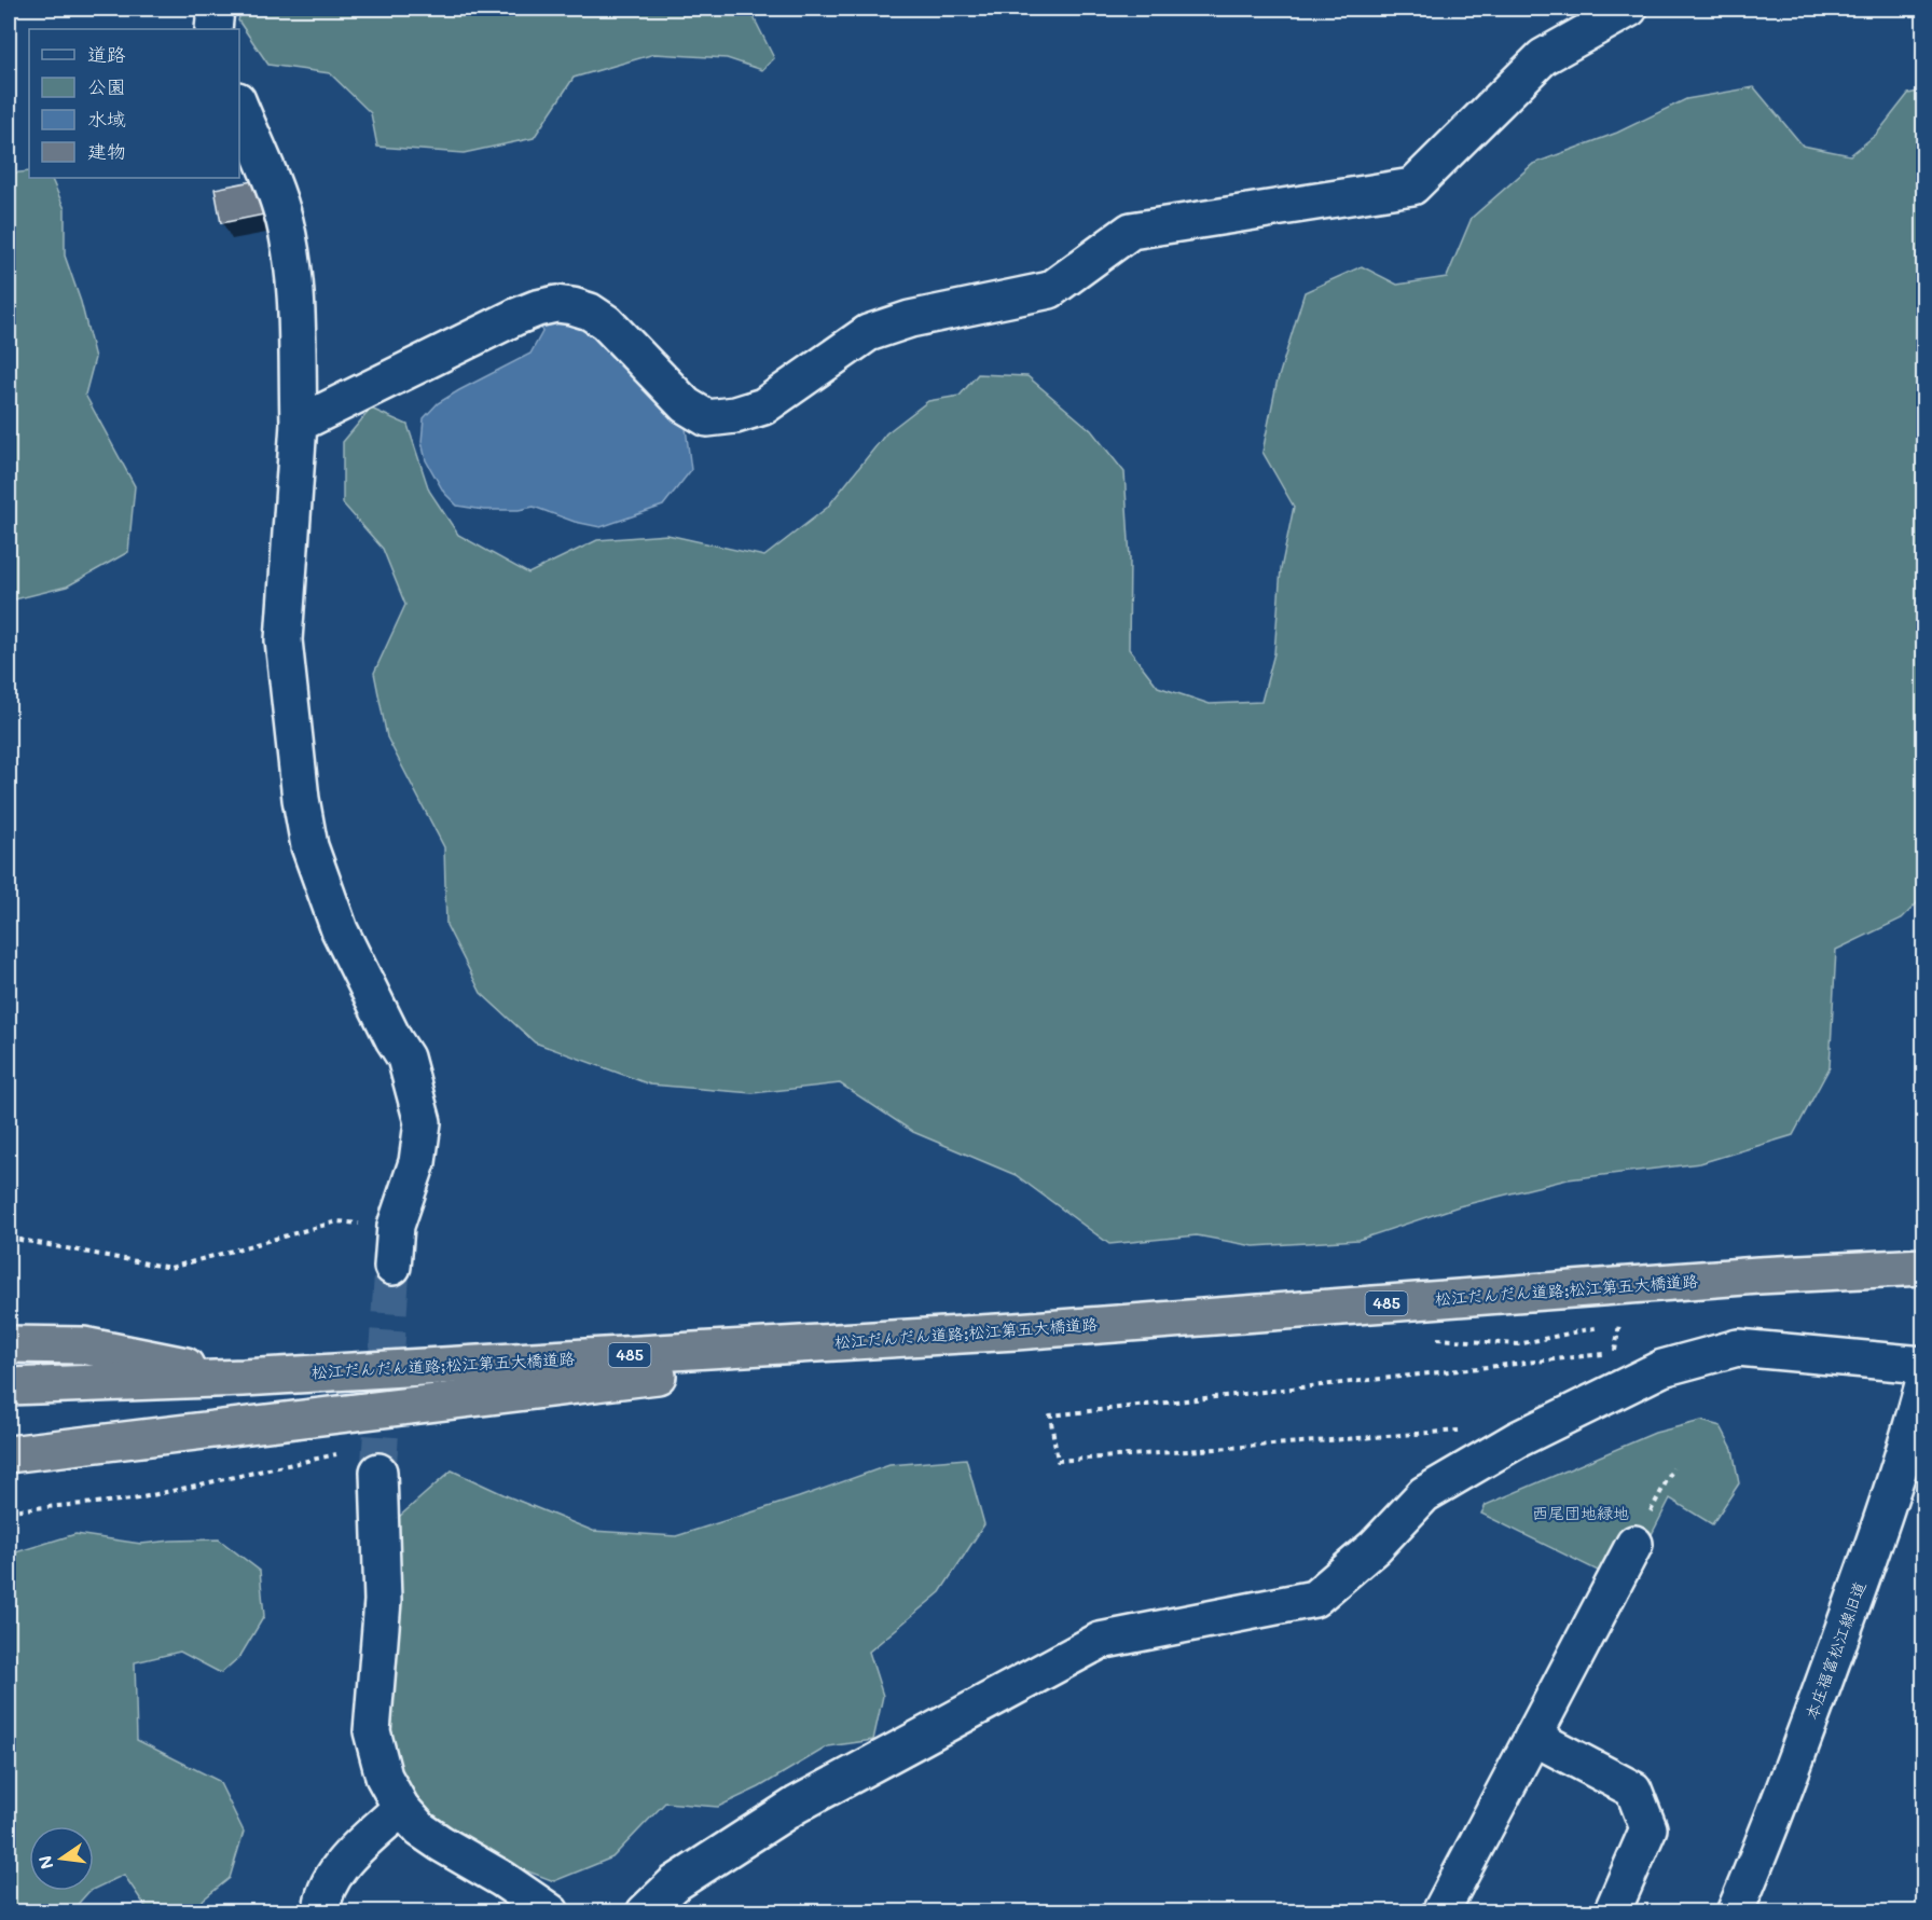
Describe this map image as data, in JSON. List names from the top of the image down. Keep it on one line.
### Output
{"streets":{"highway":["松江だんだん道路;松江第五大橋道路","485"],"street":["本庄福富松江線旧道"]},"parks":["西尾団地緑地"],"legend":["道路","公園","水域","建物"],"north":"left"}
